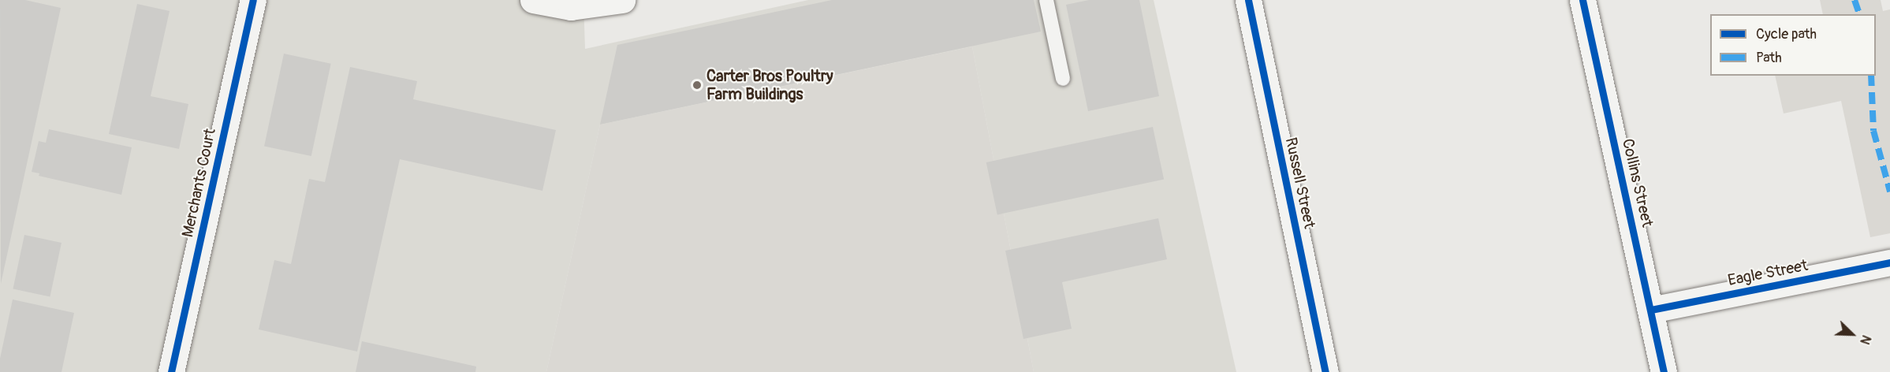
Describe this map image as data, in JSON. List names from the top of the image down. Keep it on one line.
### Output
{"streets":{"street":["Merchants Court","Russell Street","Collins Street","Eagle Street"]},"crossings":[["Collins Street","Eagle Street"]],"places":["Carter Bros Poultry Farm Buildings"],"legend":["Cycle path","Path"],"north":"bottom right"}
